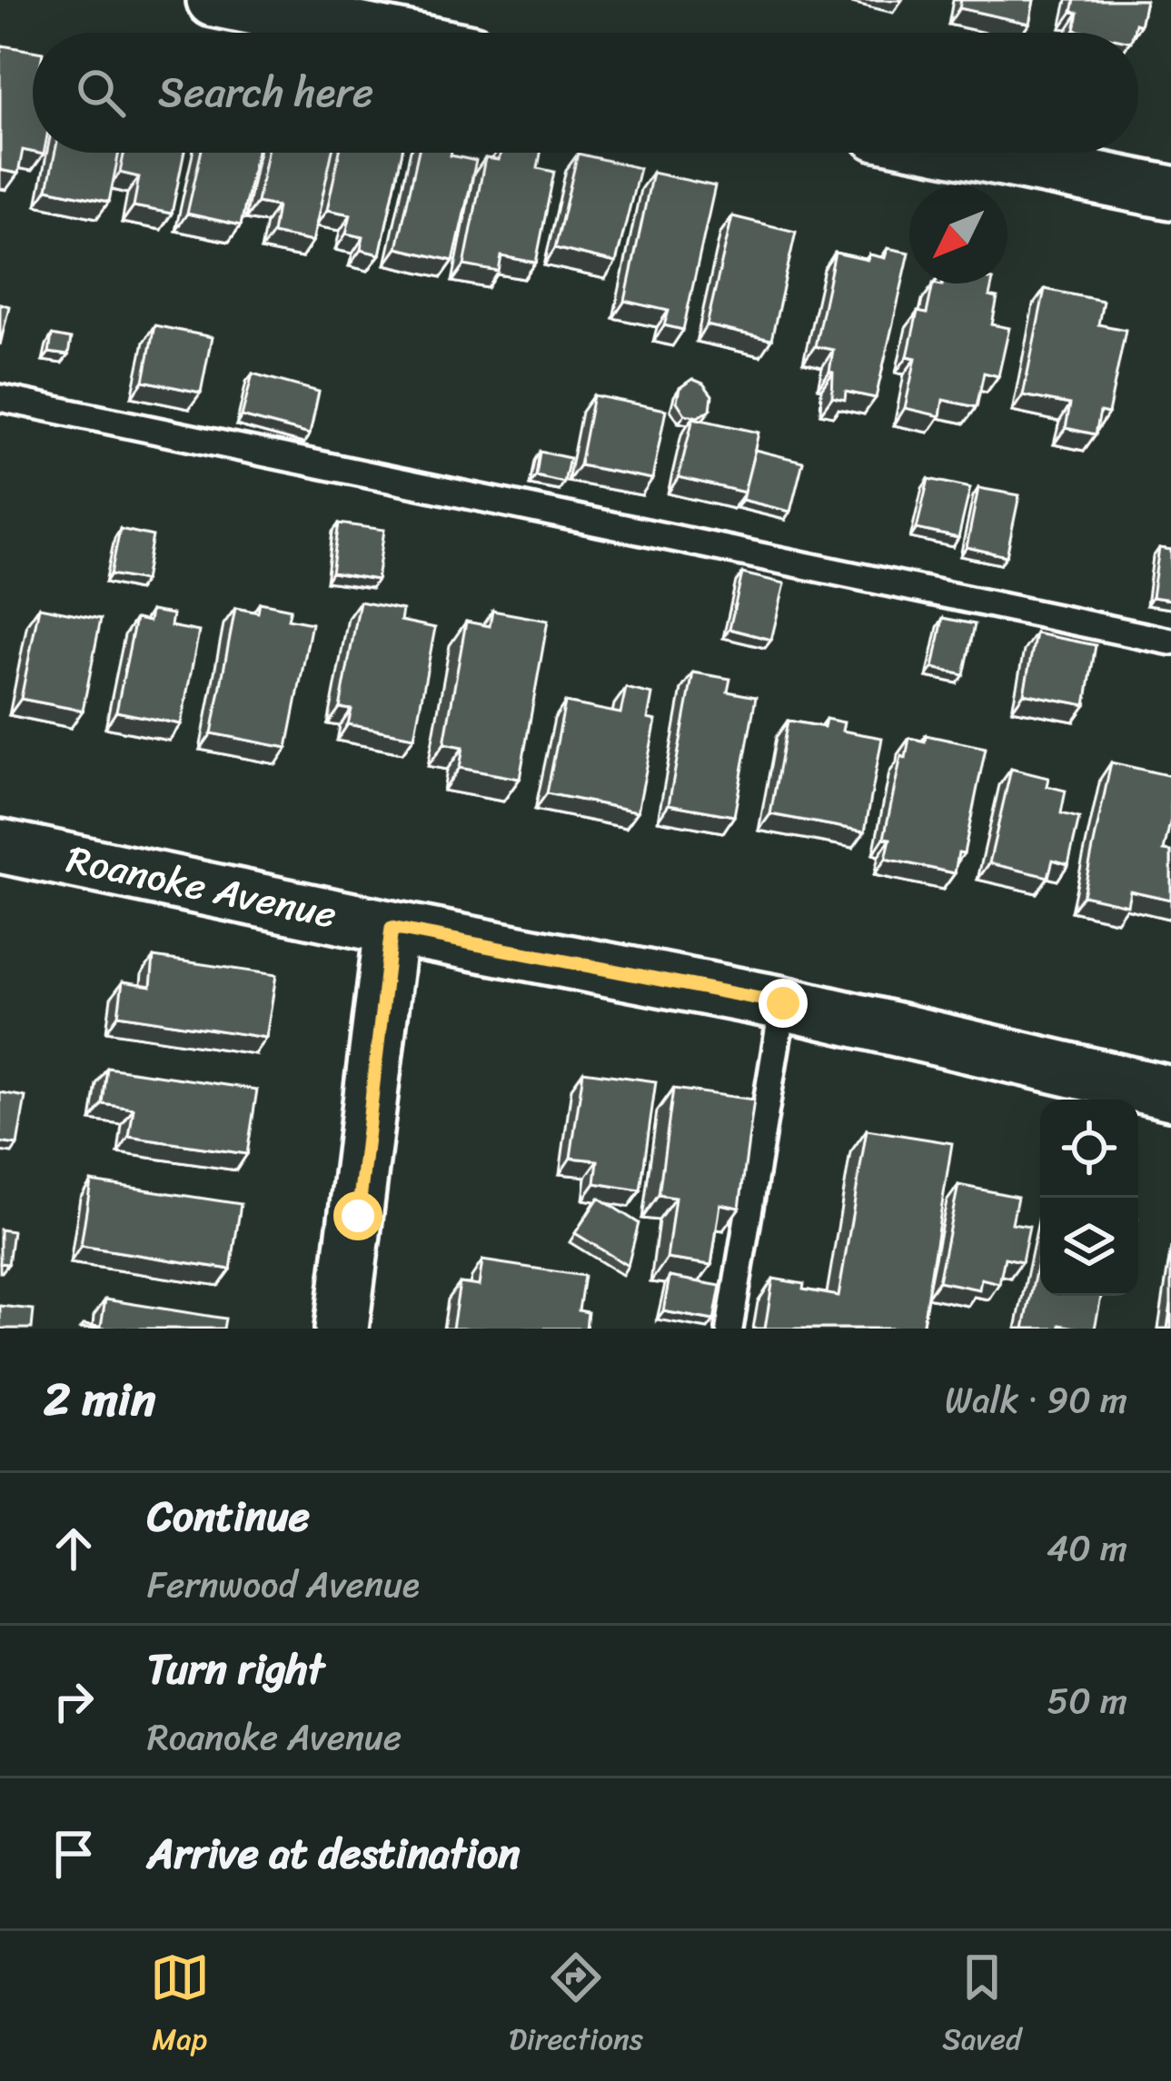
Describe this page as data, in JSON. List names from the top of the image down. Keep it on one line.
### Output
{"streets":{"street":["Roanoke Avenue"]},"north":"bottom left","page":{"search":"Search here","heading":["2 min","Walk · 90 m"],"list":[["Continue","Fernwood Avenue","40 m"],["Turn right","Roanoke Avenue","50 m"],"Arrive at destination"],"nav":["Map","Directions","Saved"]}}
